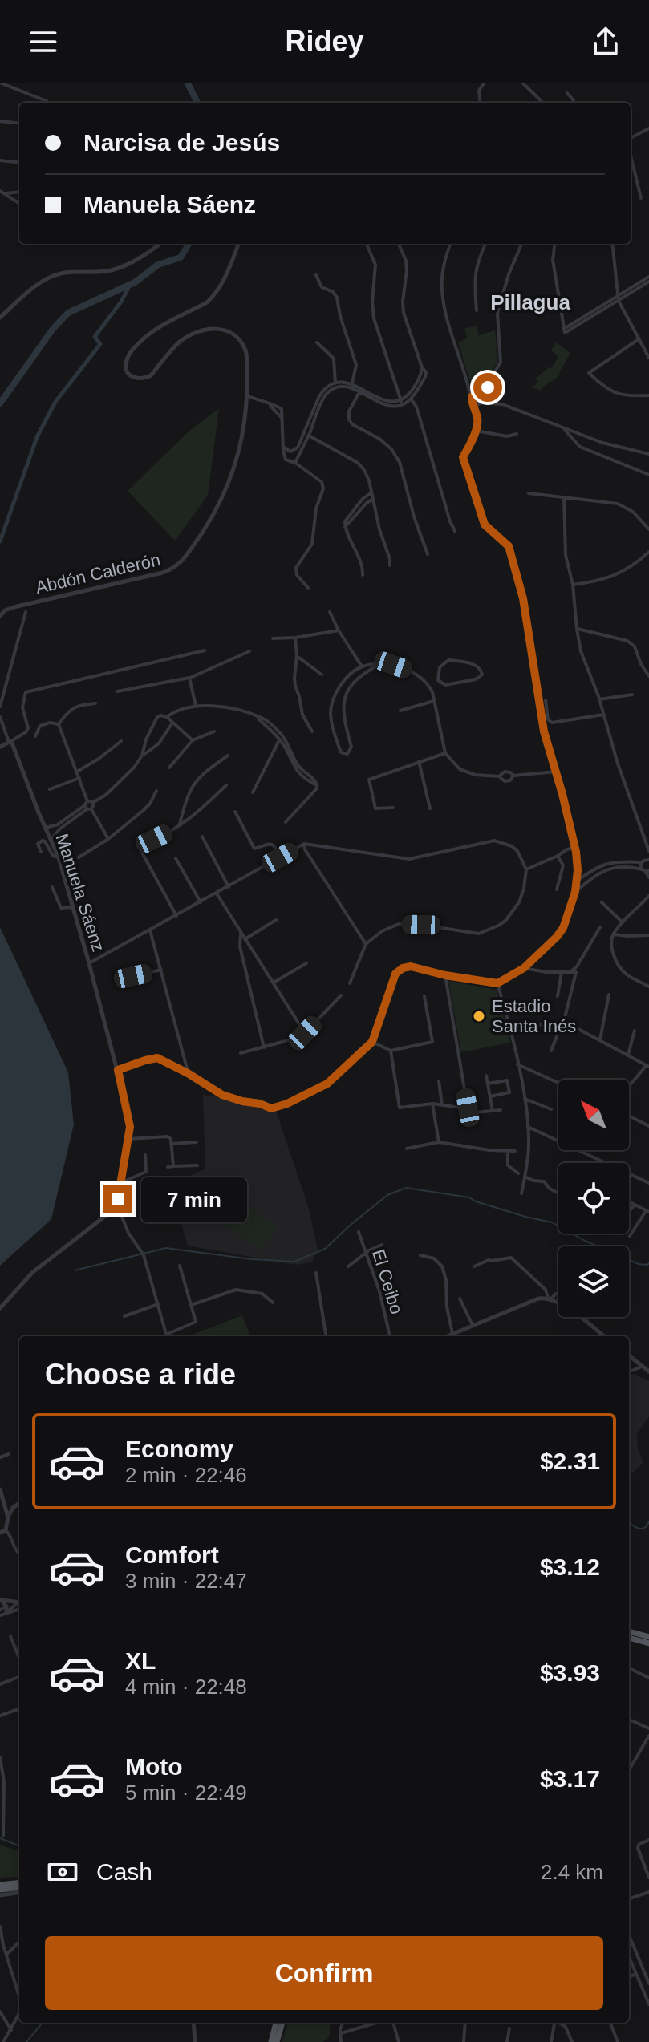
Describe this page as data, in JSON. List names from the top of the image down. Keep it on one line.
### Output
{"streets":{"street":["Abdón Calderón","Manuela Sáenz","El Ceibo"]},"districts":["Pillagua"],"places":["Estadio Santa Inés"],"north":"top left","page":{"header":"Ridey","banner":["Narcisa de Jesús","Manuela Sáenz"],"bubble":"7 min","heading":"Choose a ride","list":[{"name":"Economy","note":"2 min · 22:46","value":"$2.31"},{"name":"Comfort","note":"3 min · 22:47","value":"$3.12"},{"name":"XL","note":"4 min · 22:48","value":"$3.93"},{"name":"Moto","note":"5 min · 22:49","value":"$3.17"}],"pay":["Cash","2.4 km"],"buttons":"Confirm"}}
